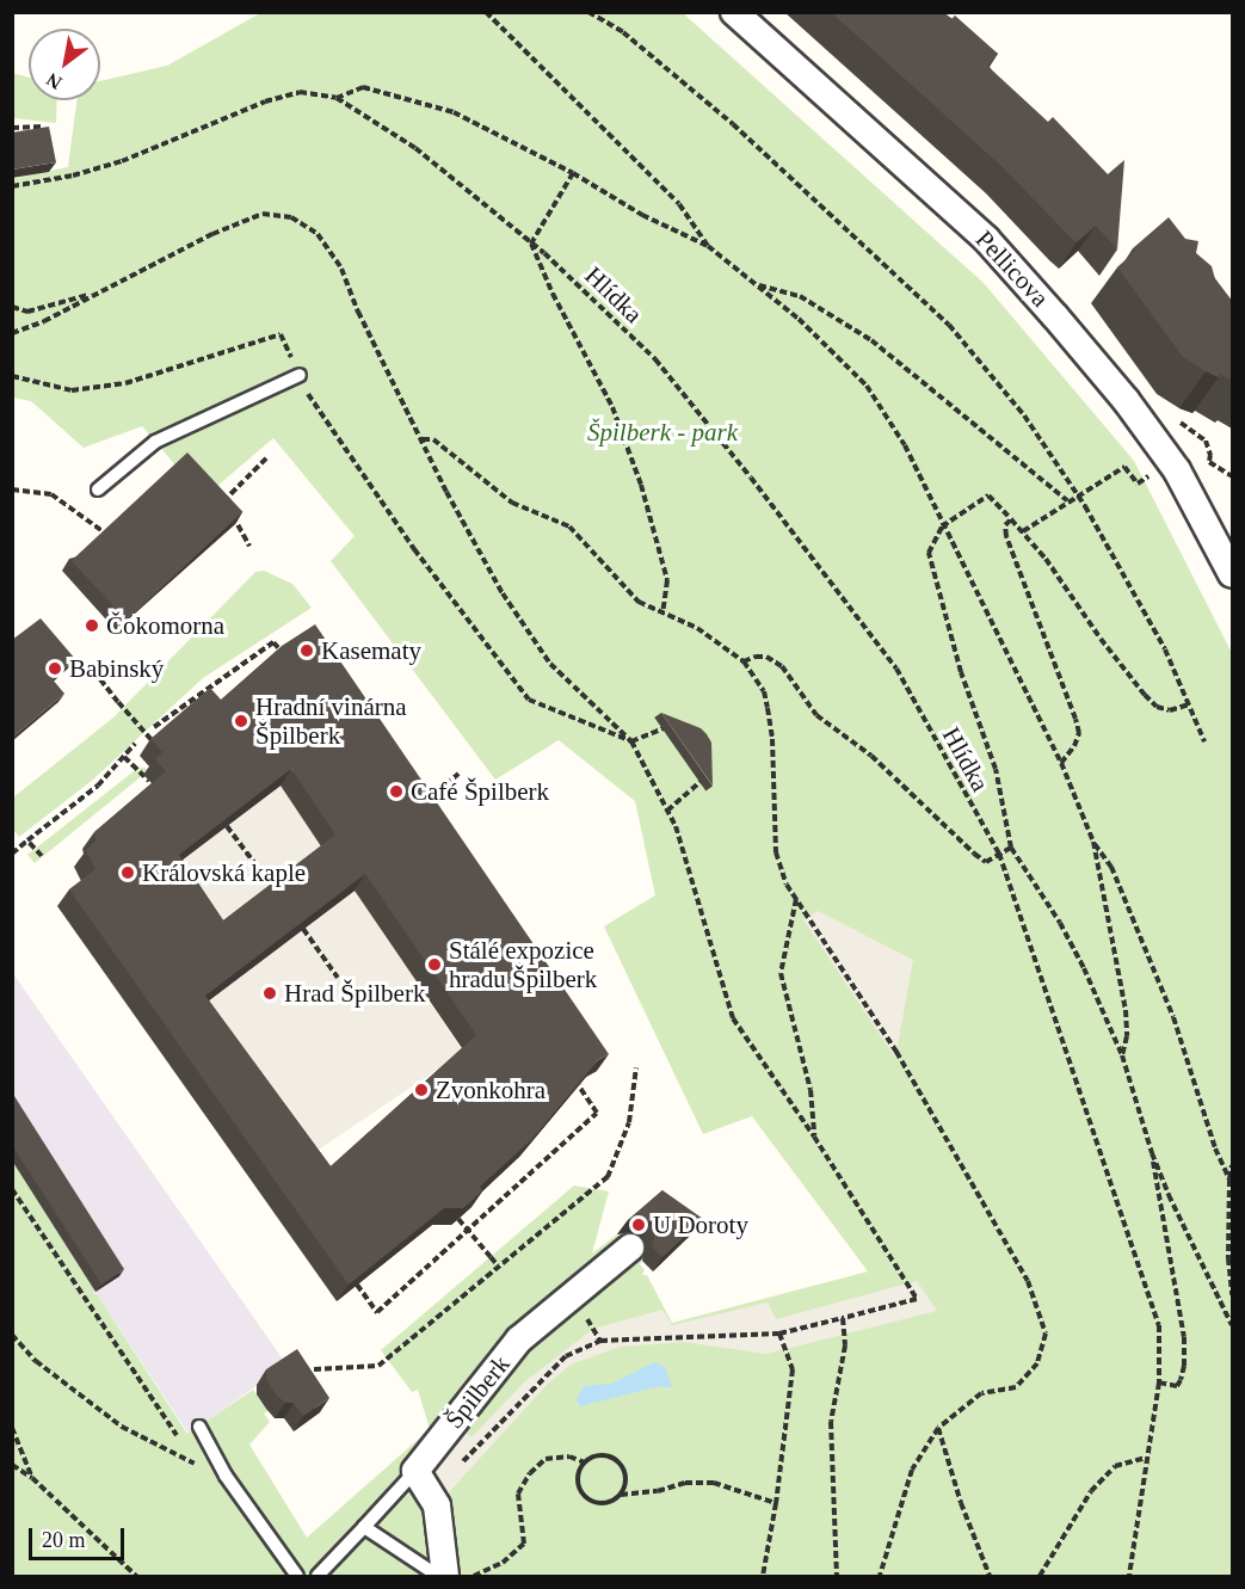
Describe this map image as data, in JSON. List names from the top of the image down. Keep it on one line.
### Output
{"streets":{"street":["Pellicova","Špilberk"],"path":["Hlídka"]},"parks":["Špilberk - park"],"places":["Čokomorna","Kasematy","Babinský","Hradní vinárna Špilberk","Café Špilberk","Královská kaple","Stálé expozice hradu Špilberk","Hrad Špilberk","Zvonkohra","U Doroty"],"scale_bar":"20 m","north":"bottom left"}
